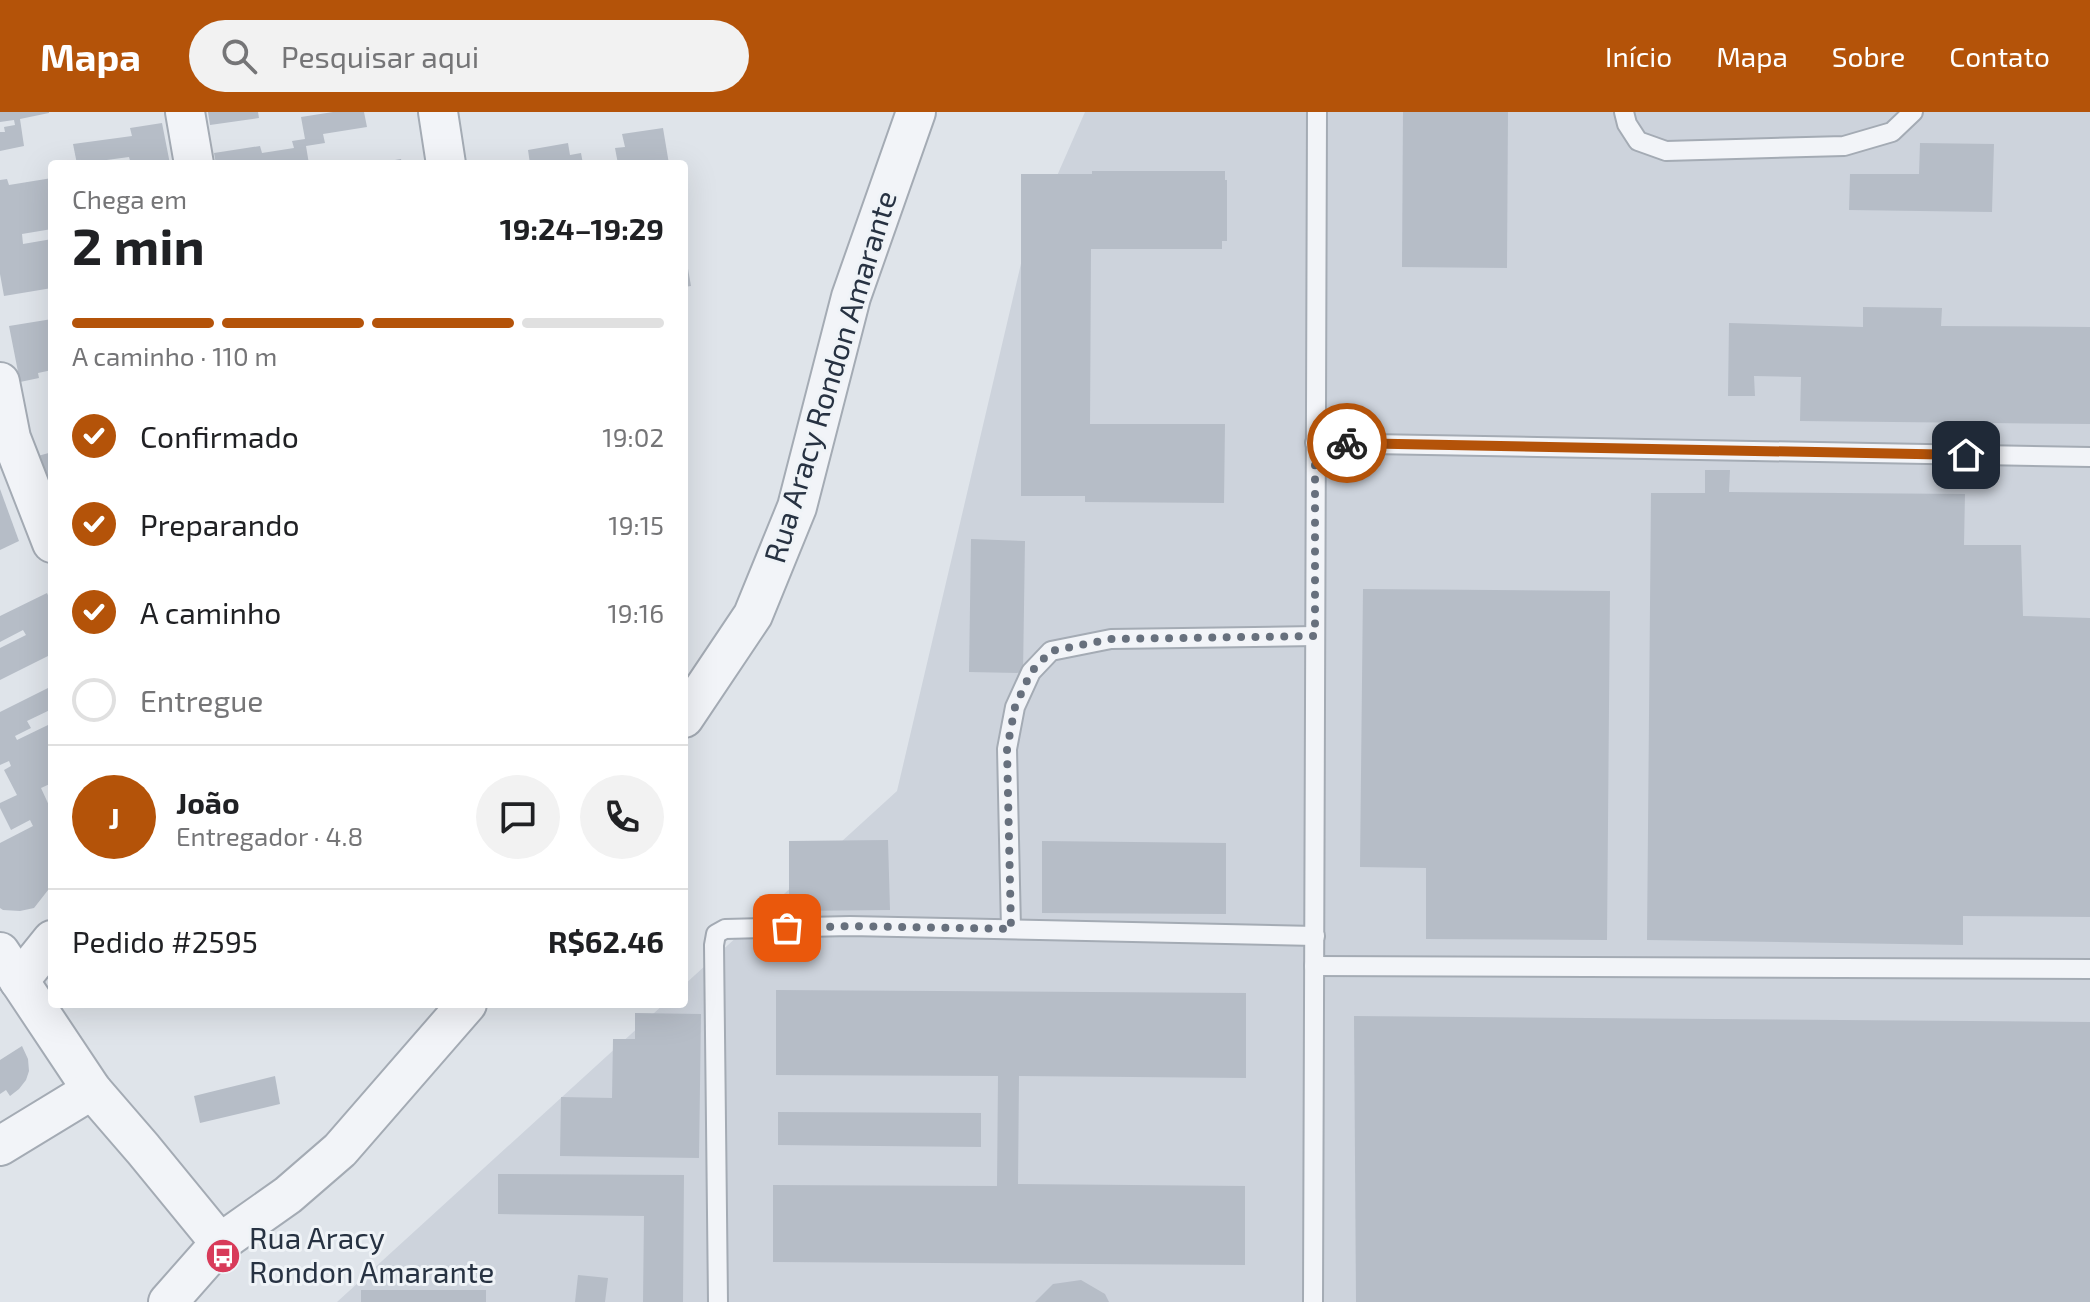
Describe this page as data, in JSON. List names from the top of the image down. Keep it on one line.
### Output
{"streets":{"street":["Rua Aracy Rondon Amarante"]},"places":{"bus stop":["Rua Aracy Rondon Amarante"]},"page":{"header":"Mapa","search":"Pesquisar aqui","nav":["Início","Mapa","Sobre","Contato"],"heading":["2 min","Chega em","19:24–19:29"],"panel":["João","Entregador · 4.8","Pedido #2595","R$62.46"],"bar":"A caminho · 110 m","list":[["Confirmado","19:02"],["Preparando","19:15"],["A caminho","19:16"],"Entregue"],"round":"J"}}
